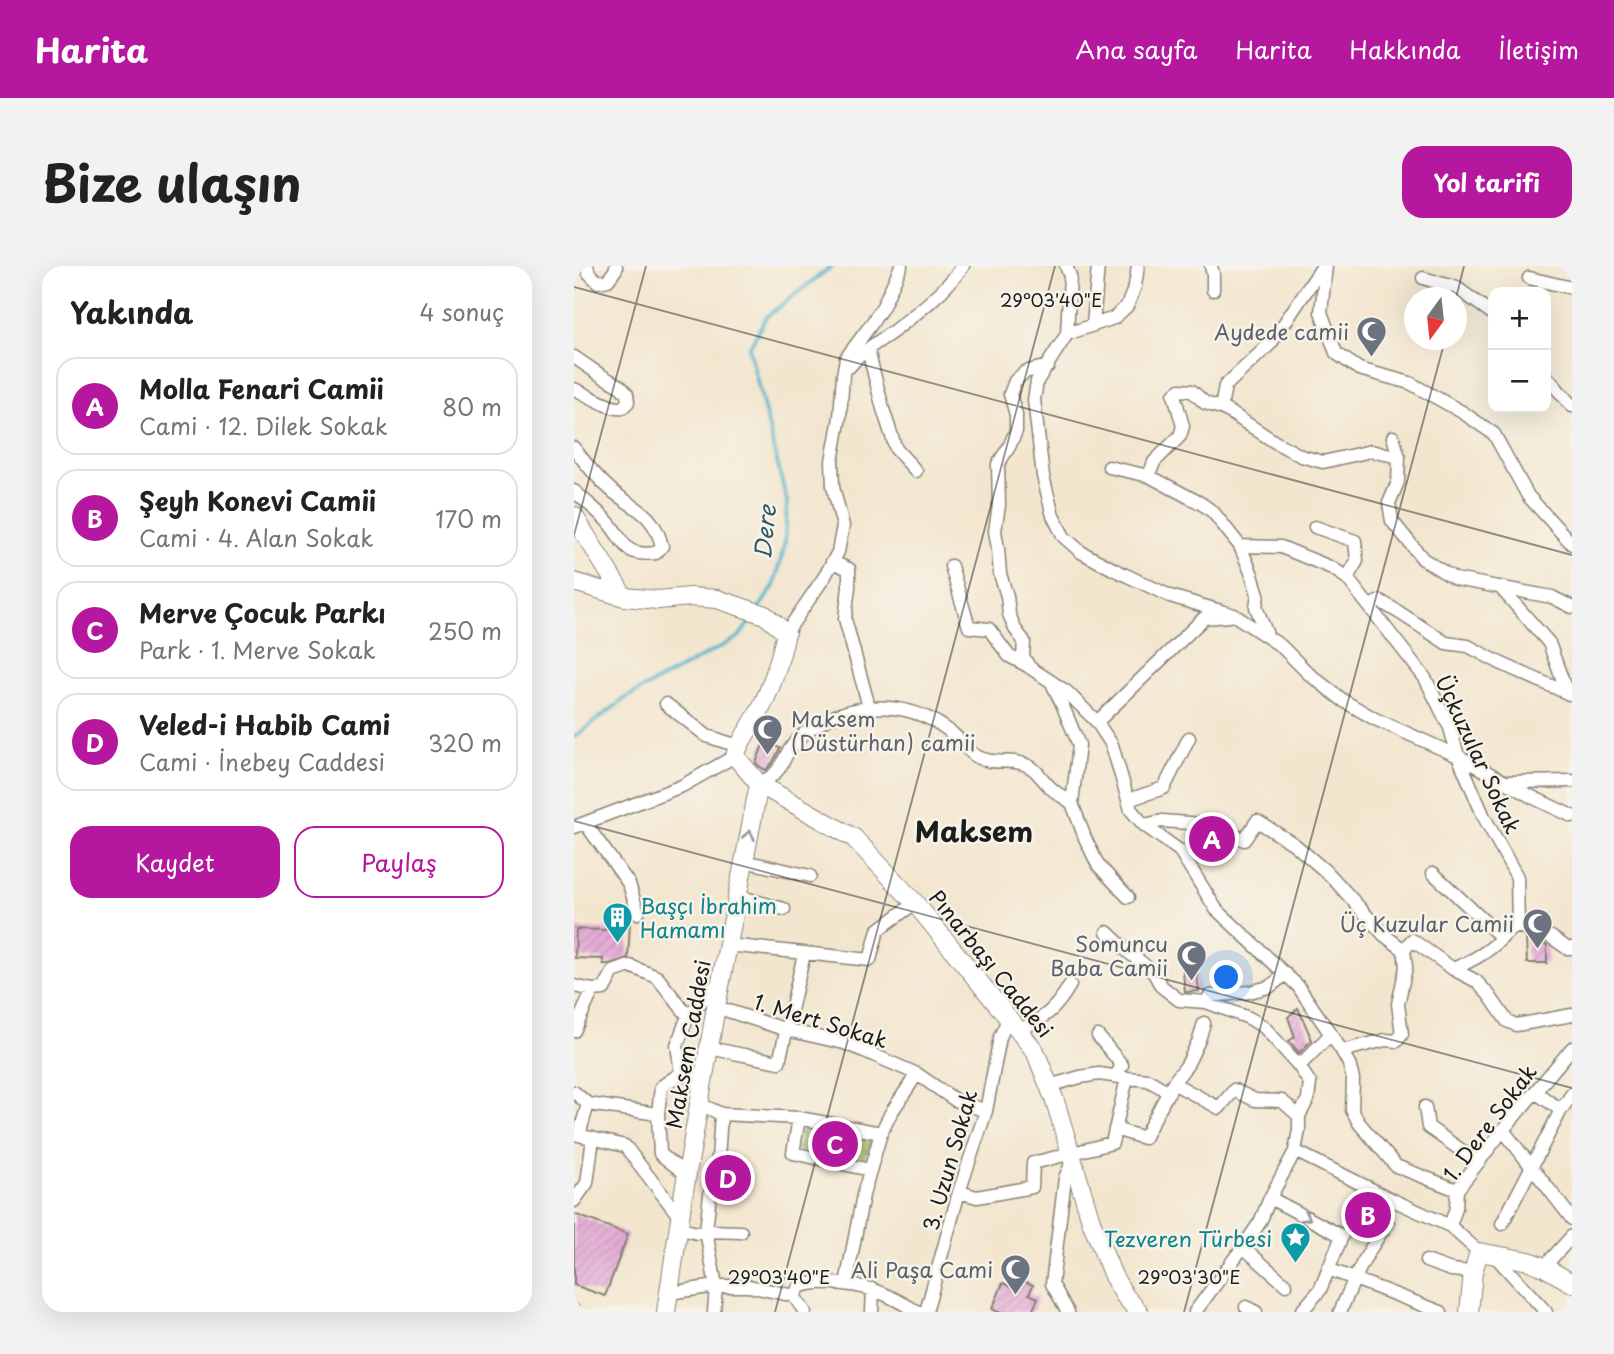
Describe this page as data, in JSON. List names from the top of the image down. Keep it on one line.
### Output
{"streets":{"main road":["Pınarbaşı Caddesi","Maksem Caddesi"],"street":["Üçkuzular Sokak","1. Mert Sokak","1. Dere Sokak","3. Uzun Sokak"]},"crossings":[["Pınarbaşı Caddesi","Maksem Caddesi"],["Pınarbaşı Caddesi","3. Uzun Sokak"],["1. Mert Sokak","Maksem Caddesi"],["1. Mert Sokak","3. Uzun Sokak"]],"districts":["Maksem"],"water":["Dere"],"places":{"mosque":["Aydede camii","Maksem (Düstürhan) camii","Üç Kuzular Camii","Somuncu Baba Camii","Ali Paşa Cami"],"building":["Başçı İbrahim Hamamı"],"place":["Tezveren Türbesi"]},"north":"bottom","page":{"header":"Harita","nav":["Ana sayfa","Harita","Hakkında","İletişim"],"title":"Bize ulaşın","buttons":["Yol tarifi",["Kaydet","Paylaş"]],"heading":["Yakında","4 sonuç"],"map_buttons":["+","−"],"list":[{"mark":"A","name":"Molla Fenari Camii","note":"Cami · 12. Dilek Sokak","value":"80 m"},{"mark":"B","name":"Şeyh Konevi Camii","note":"Cami · 4. Alan Sokak","value":"170 m"},{"mark":"C","name":"Merve Çocuk Parkı","note":"Park · 1. Merve Sokak","value":"250 m"},{"mark":"D","name":"Veled-i Habib Cami","note":"Cami · İnebey Caddesi","value":"320 m"}],"pins":["A","C","D","B"]},"coordinates":["29°03'40\"E","29°03'30\"E"]}
